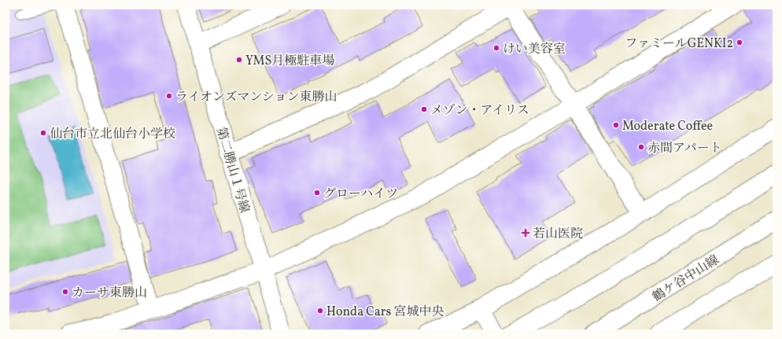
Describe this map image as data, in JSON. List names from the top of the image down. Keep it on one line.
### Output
{"streets":{"street":["第二勝山１号線","鶴ケ谷中山線"]},"places":{"other":["ファミールGENKI2","けい美容室","YMS月極駐車場","ライオンズマンション東勝山","メゾン・アイリス","Moderate Coffee","仙台市立北仙台小学校","赤間アパート","グローハイツ","カーサ東勝山","Honda Cars 宮城中央"],"health":["若山医院"]}}
